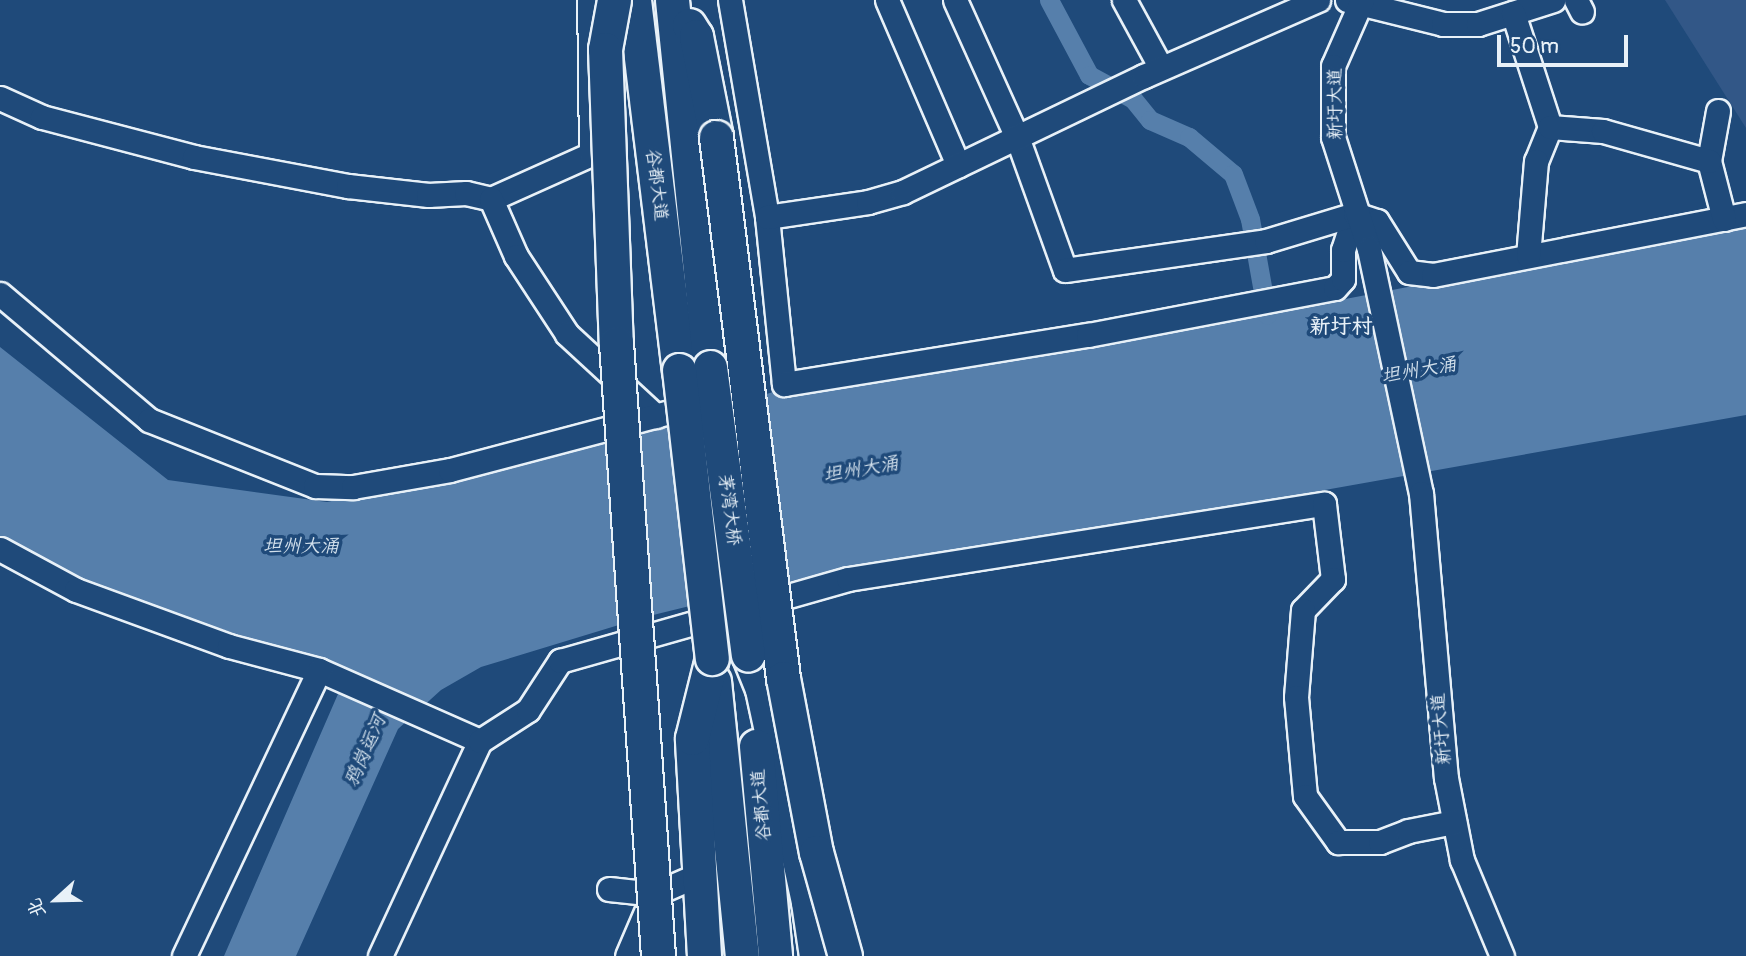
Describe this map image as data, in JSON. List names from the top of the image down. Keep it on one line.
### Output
{"streets":{"highway":["谷都大道","茅湾大桥"],"street":["新圩大道"]},"crossings":[["谷都大道","茅湾大桥"]],"districts":["新圩村"],"water":["坦州大涌","鸦岗运河"],"scale_bar":"50 m","north":"left"}
